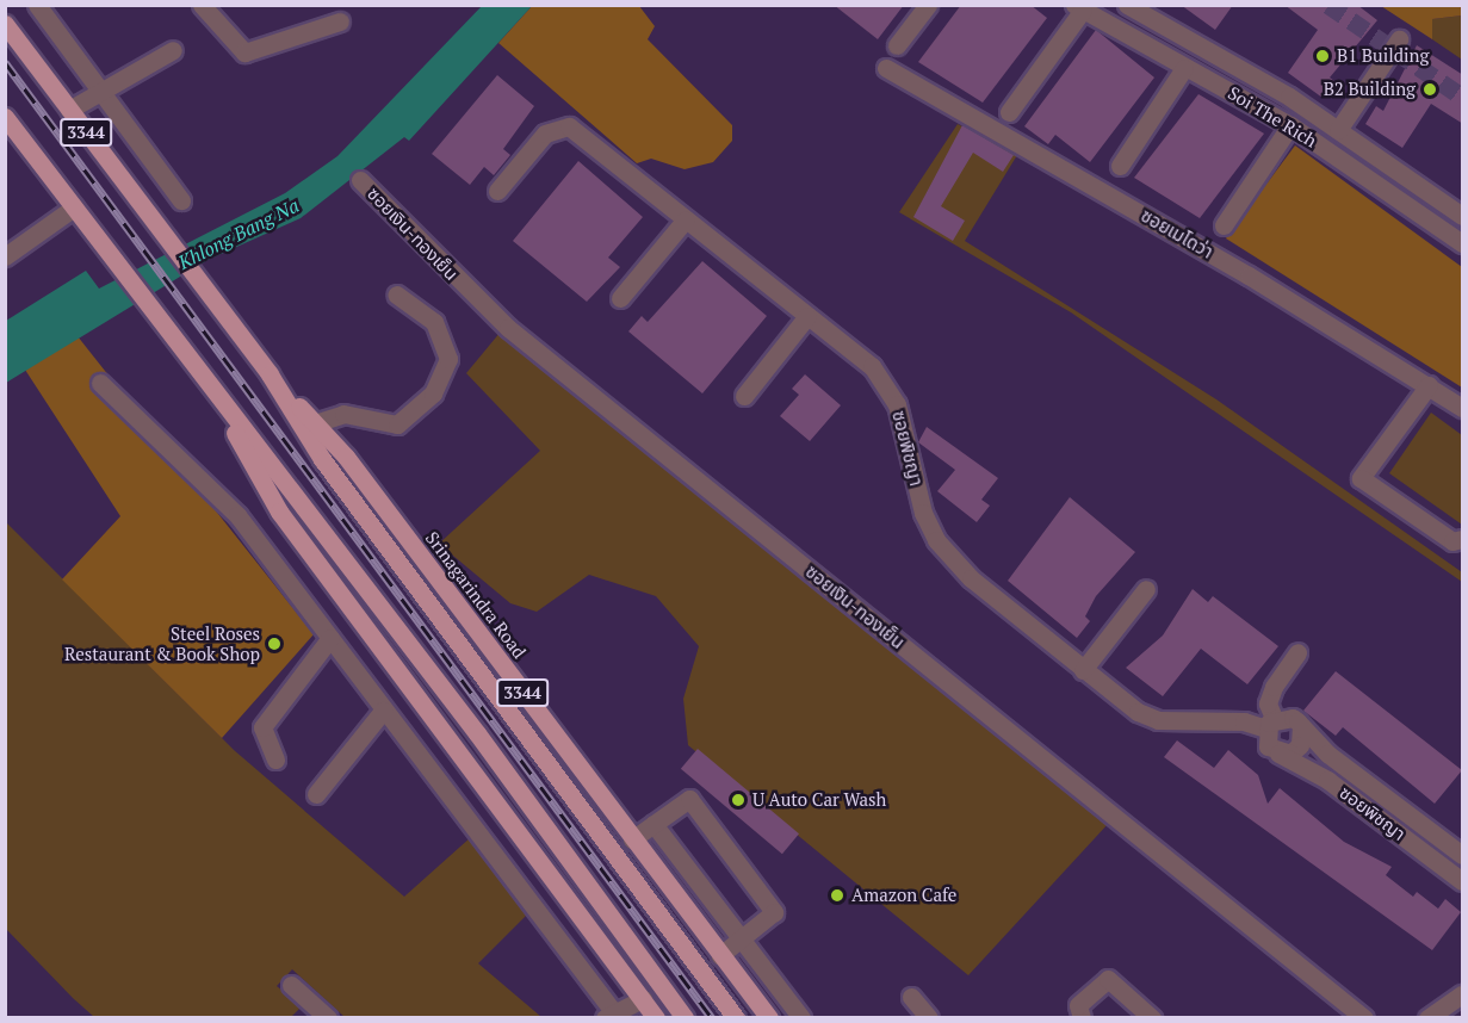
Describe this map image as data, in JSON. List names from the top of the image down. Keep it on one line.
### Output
{"streets":{"main road":["3344","Srinagarindra Road"],"street":["Soi The Rich","ซอยเงิน-ทองเย็น","ซอยเมโดว่า","ซอยพิชญา"]},"water":["Khlong Bang Na"],"places":["B1 Building","B2 Building","Steel Roses Restaurant & Book Shop","U Auto Car Wash","Amazon Cafe"]}
